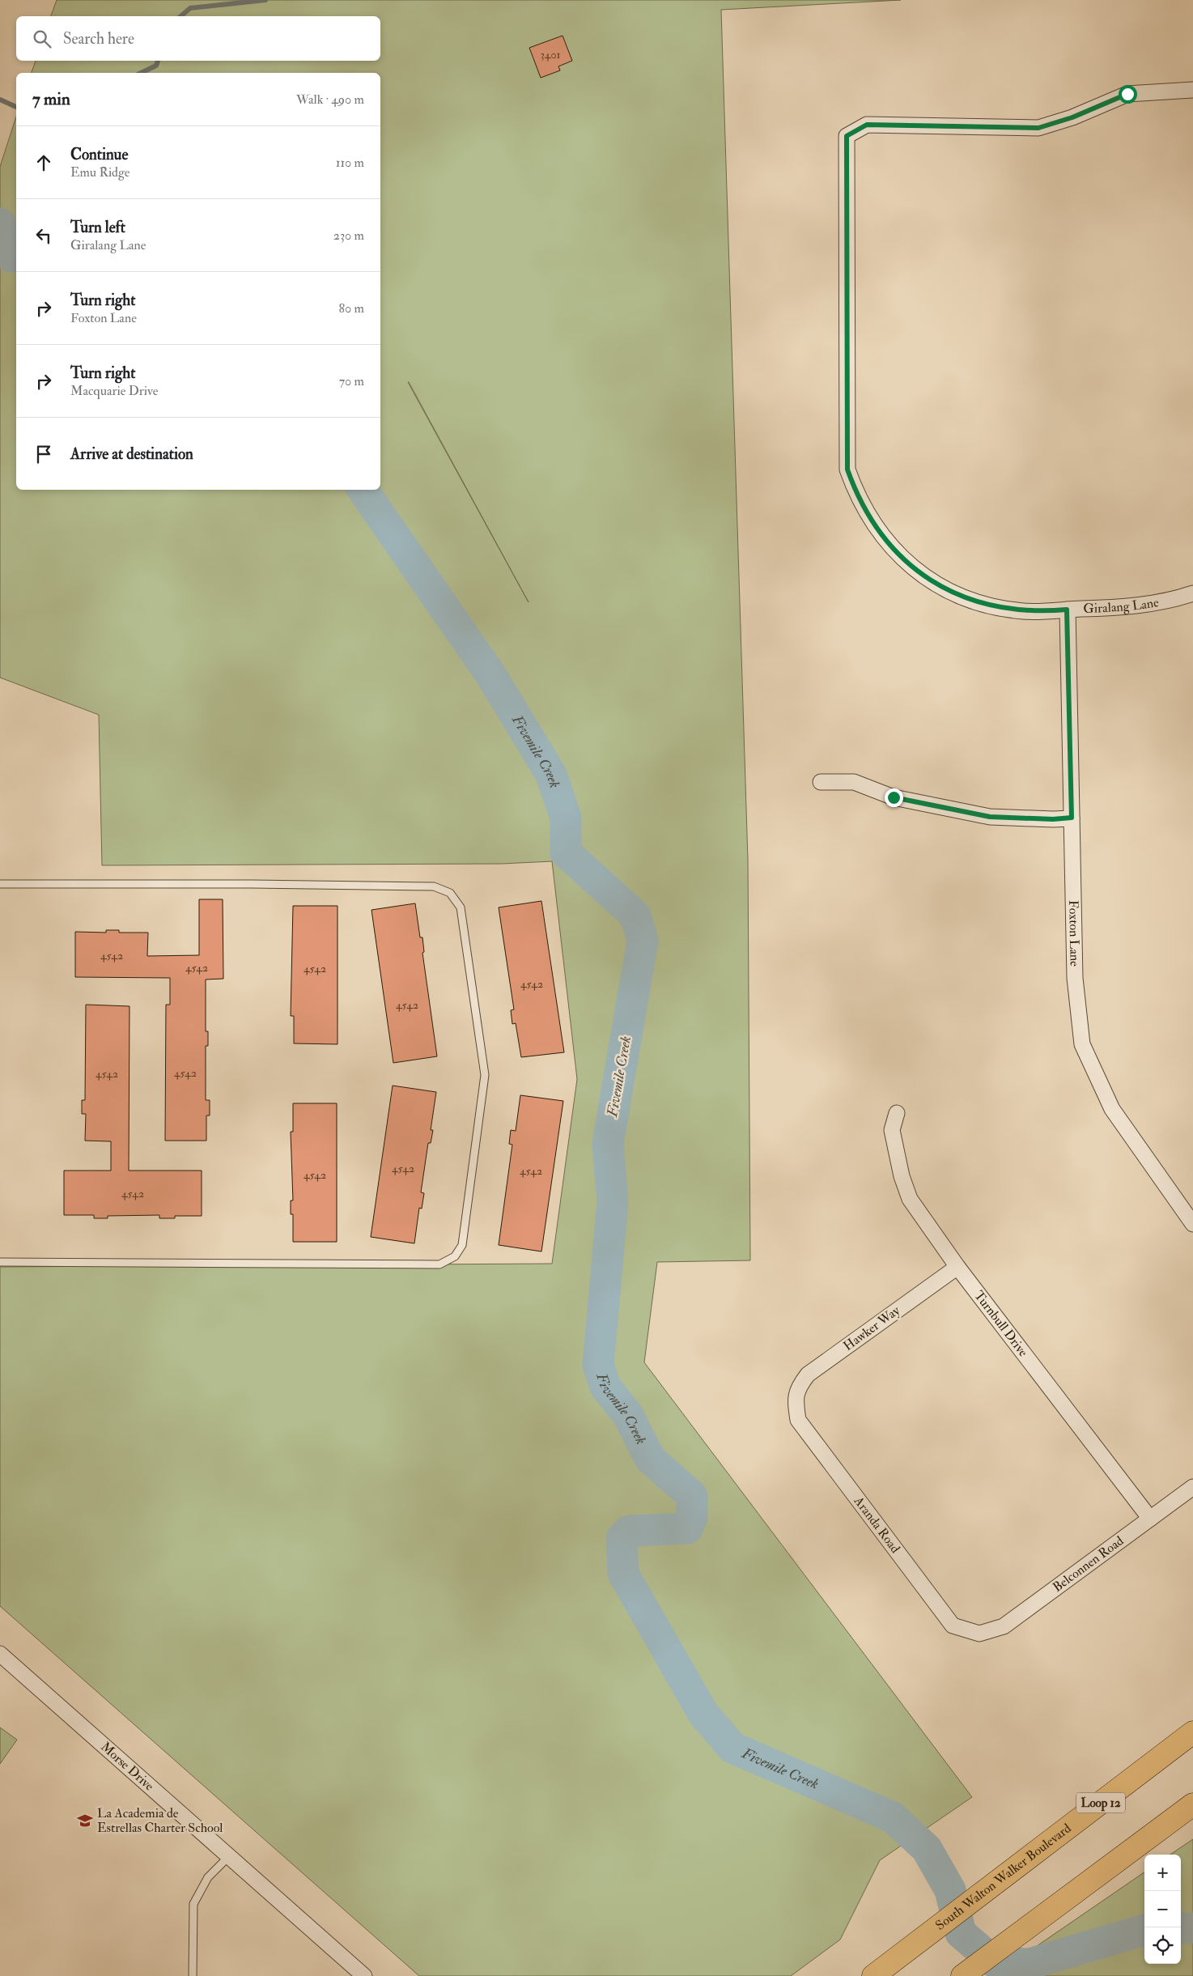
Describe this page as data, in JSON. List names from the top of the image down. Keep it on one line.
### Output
{"streets":{"main road":["Loop 12","South Walton Walker Boulevard"],"street":["Giralang Lane","Foxton Lane","Turnbull Drive","Hawker Way","Aranda Road","Belconnen Road","Morse Drive"]},"crossings":[["Giralang Lane","Foxton Lane"],["Turnbull Drive","Hawker Way"],["Turnbull Drive","Belconnen Road"],["Hawker Way","Aranda Road"],["Aranda Road","Belconnen Road"]],"water":["Fivemile Creek"],"places":{"school or university":["La Academia de Estrellas Charter School"]},"house_numbers":["3401","4542","4542","4542","4542","4542","4542","4542","4542","4542","4542","4542"],"page":{"search":"Search here","heading":["7 min","Walk · 490 m"],"list":[["Continue","Emu Ridge","110 m"],["Turn left","Giralang Lane","230 m"],["Turn right","Foxton Lane","80 m"],["Turn right","Macquarie Drive","70 m"],"Arrive at destination"],"map_buttons":["+","−"]}}
